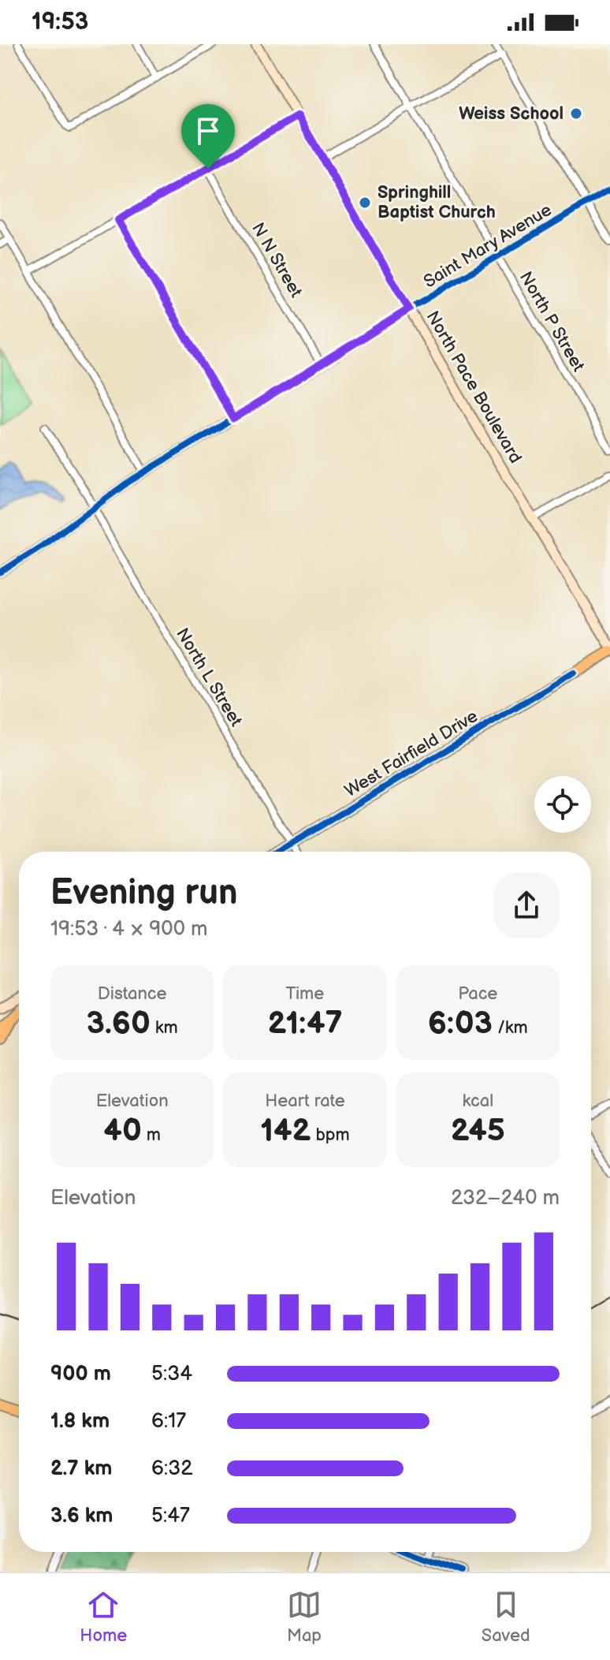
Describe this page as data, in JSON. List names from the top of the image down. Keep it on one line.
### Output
{"streets":{"main road":["North Pace Boulevard","West Fairfield Drive"],"street":["Saint Mary Avenue","N N Street","North P Street","North L Street"]},"crossings":[["Saint Mary Avenue","N N Street"],["Saint Mary Avenue","North P Street"],["Saint Mary Avenue","North Pace Boulevard"],["Saint Mary Avenue","North L Street"],["North L Street","West Fairfield Drive"]],"places":["Weiss School","Springhill Baptist Church"],"page":{"status":"19:53","heading":["Evening run","19:53 · 4 × 900 m"],"stats":[["Distance","3.60 km"],["Time","21:47"],["Pace","6:03 /km"],["Elevation","40 m"],["Heart rate","142 bpm"],["kcal","245"]],"chart":["Elevation","232–240 m"],"list":[{"name":"900 m","note":"5:34"},{"name":"1.8 km","note":"6:17"},{"name":"2.7 km","note":"6:32"},{"name":"3.6 km","note":"5:47"}],"tabs":["Home","Map","Saved"]}}
